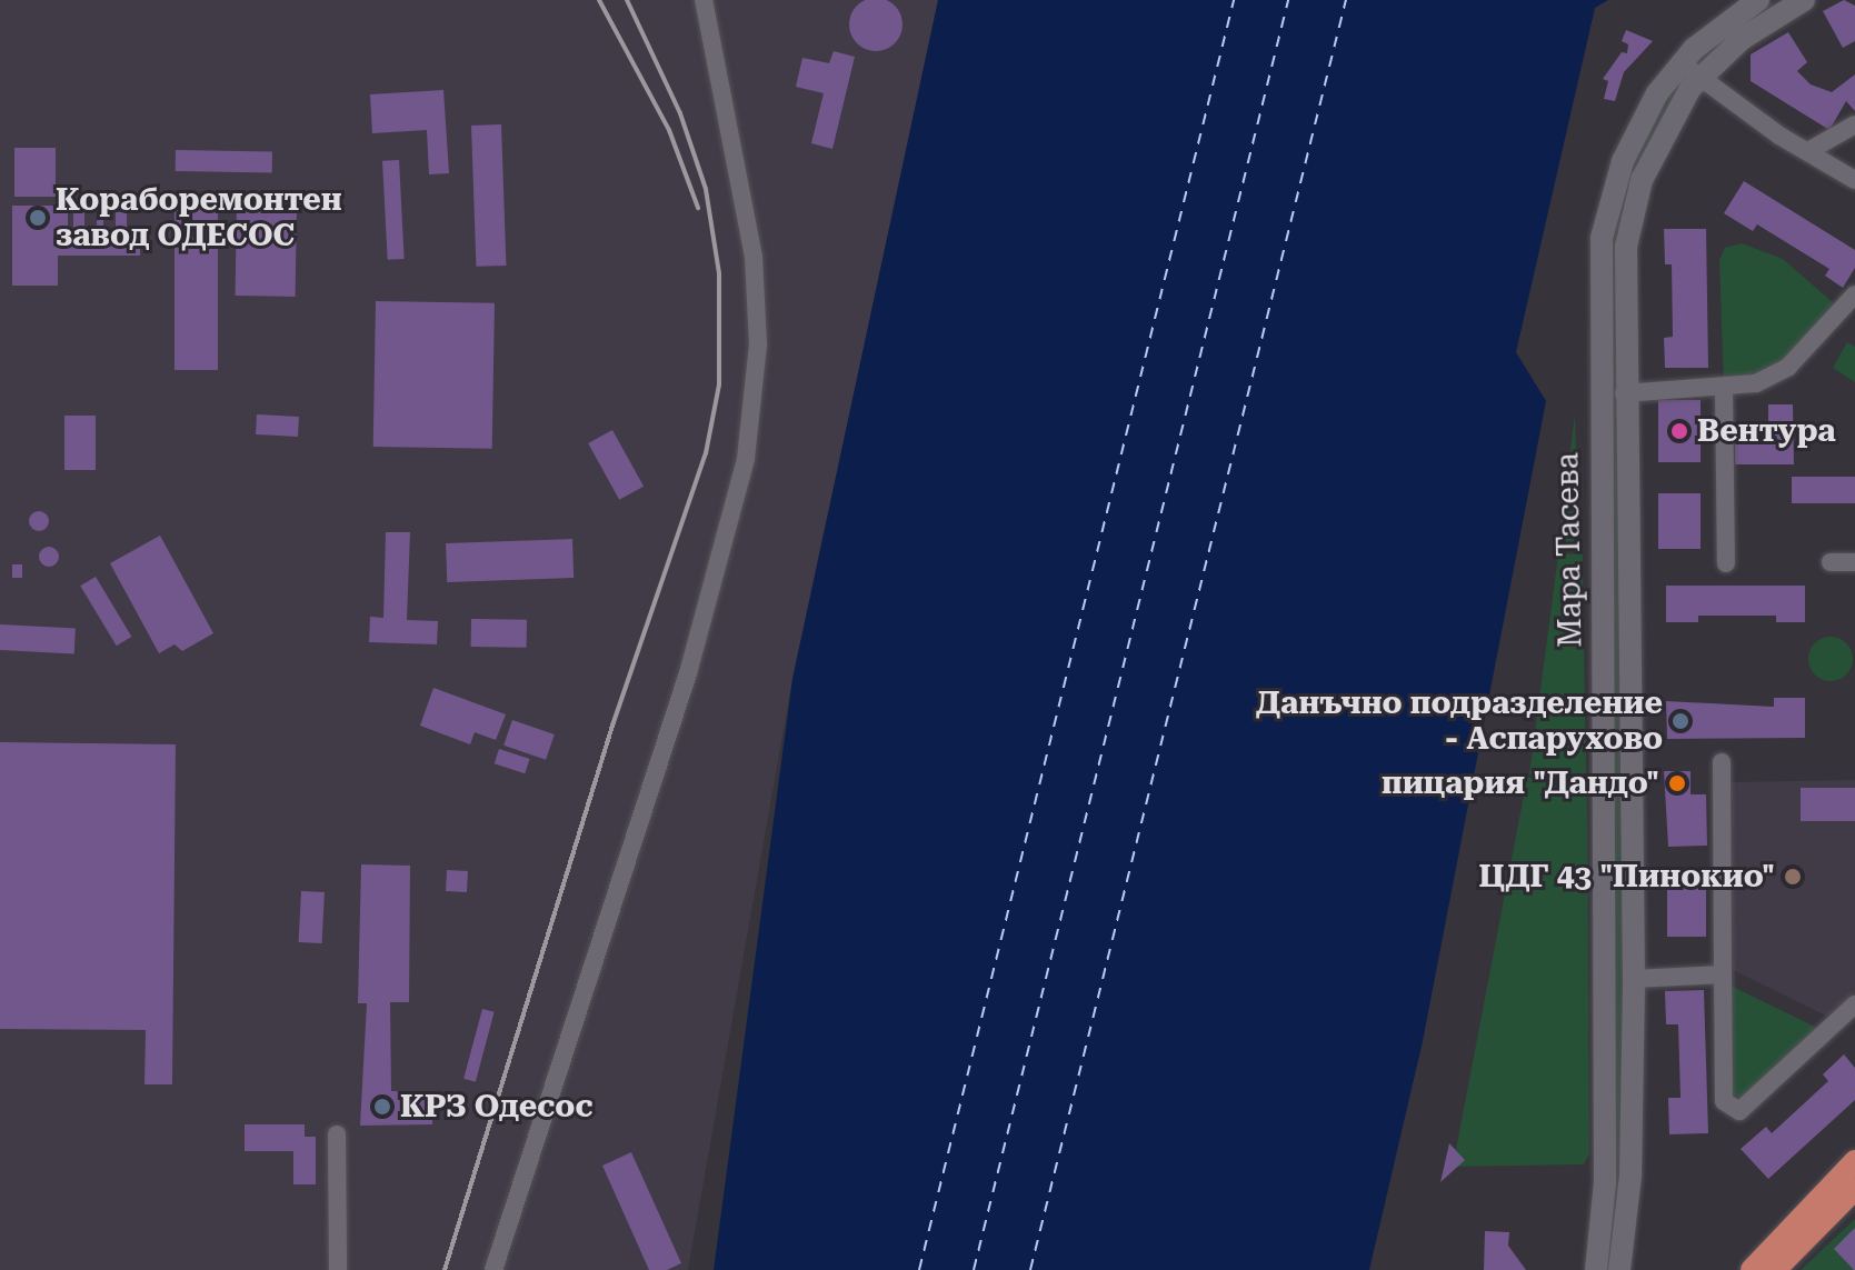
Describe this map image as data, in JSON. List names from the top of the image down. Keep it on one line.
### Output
{"streets":{"main road":["Мара Тасева"]},"places":["Кораборемонтен завод ОДЕСОС","Вентура","Данъчно подразделение - Аспарухово","пицария \"Дандо\"","ЦДГ 43 \"Пинокио\"","КРЗ Одесос"]}
